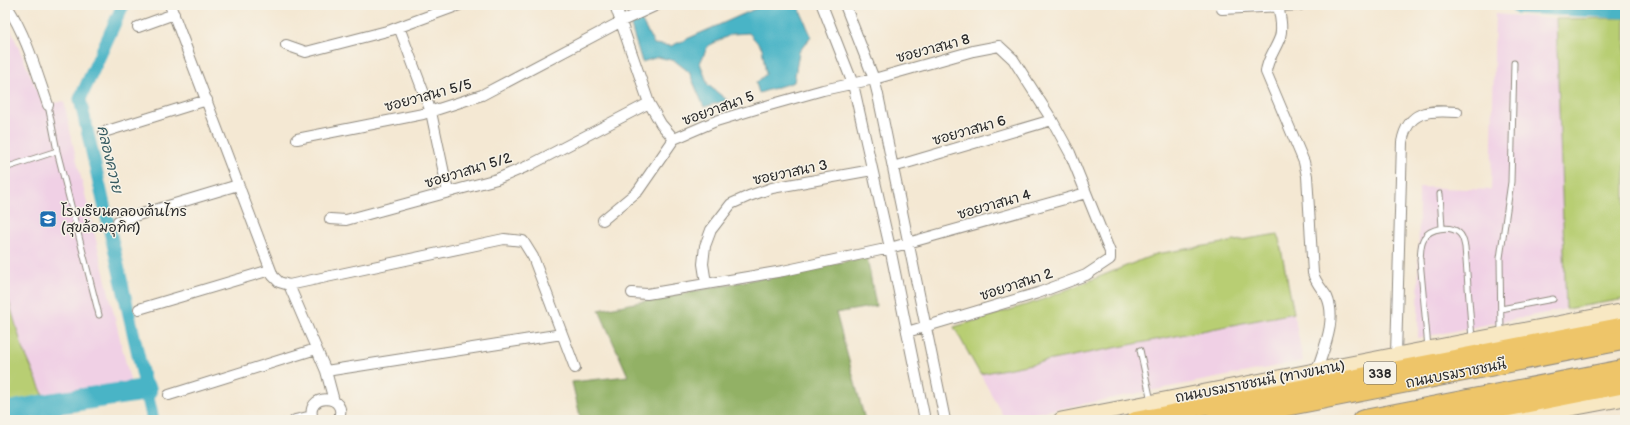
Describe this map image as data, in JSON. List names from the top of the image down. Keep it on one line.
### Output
{"streets":{"highway":["338","ถนนบรมราชชนนี"],"main road":["ถนนบรมราชชนนี (ทางขนาน)"],"street":["ซอยวาสนา 8","ซอยวาสนา 5/5","ซอยวาสนา 5","ซอยวาสนา 6","ซอยวาสนา 5/2","ซอยวาสนา 3","ซอยวาสนา 4","ซอยวาสนา 2"]},"crossings":[["ซอยวาสนา 8","ซอยวาสนา 5"],["ซอยวาสนา 8","ซอยวาสนา 6"],["ซอยวาสนา 3","ซอยวาสนา 4"],["ซอยวาสนา 4","ซอยวาสนา 2"]],"water":["คลองควาย"],"places":{"school or university":["โรงเรียนคลองต้นไทร (สุขล้อมอุทิศ)"]}}
